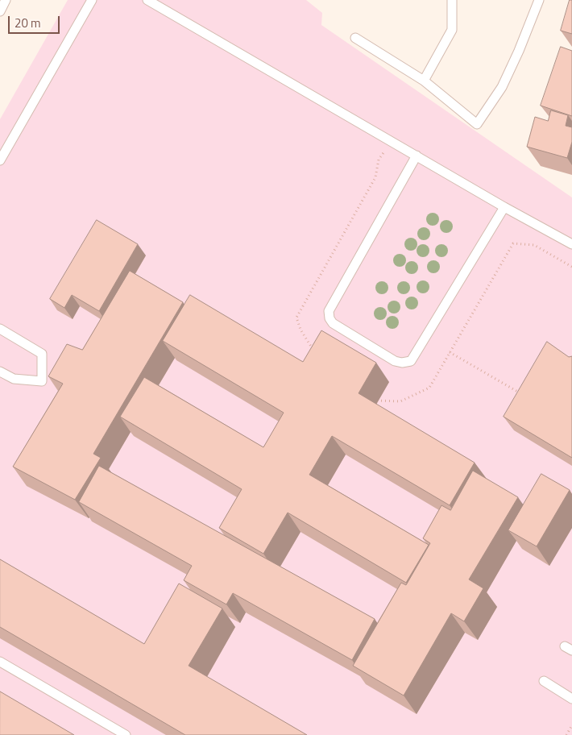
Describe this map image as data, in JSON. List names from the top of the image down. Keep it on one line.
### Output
{"scale_bar":"20 m"}
